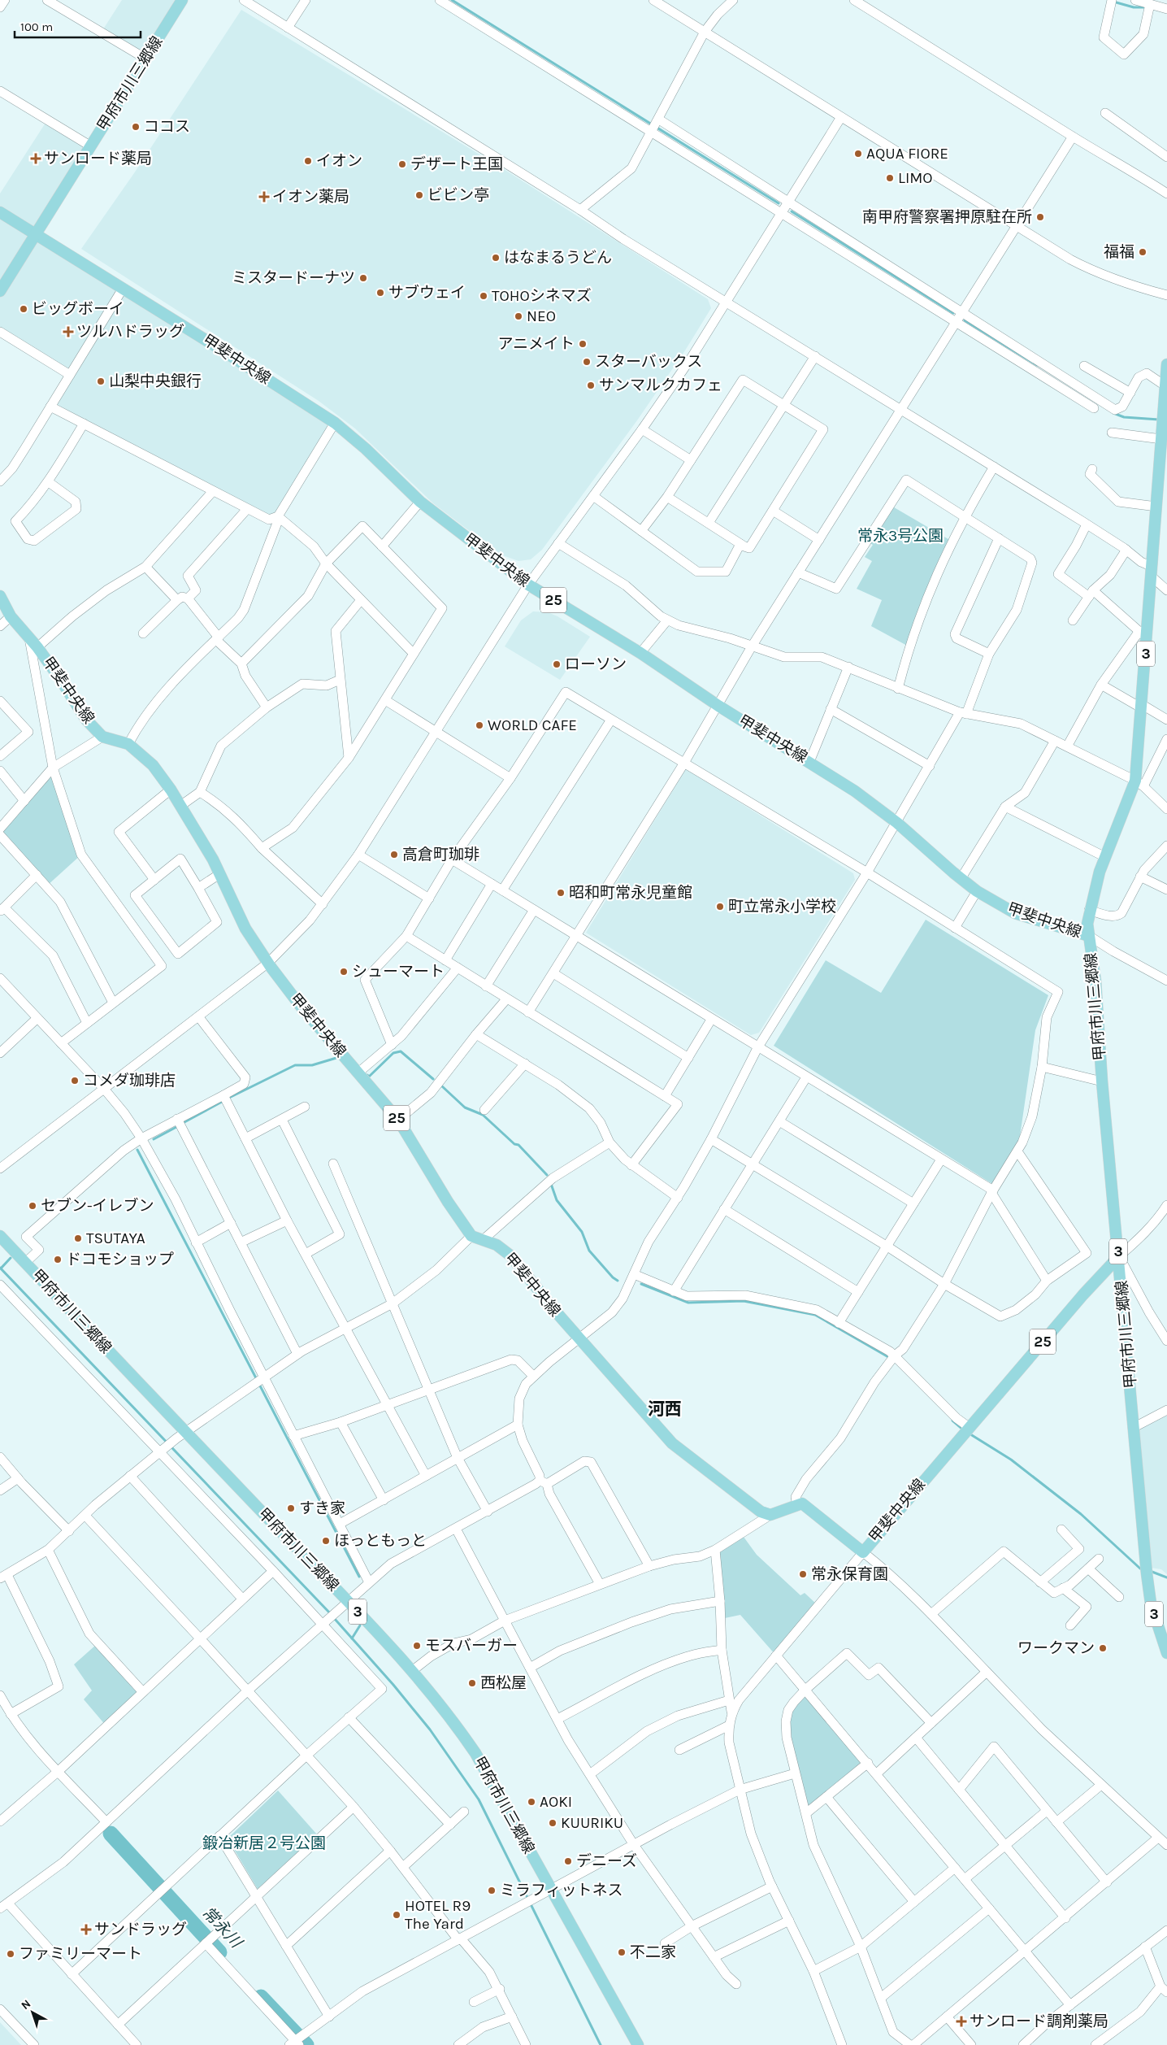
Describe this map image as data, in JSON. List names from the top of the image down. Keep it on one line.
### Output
{"streets":{"main road":["甲府市川三郷線","甲斐中央線","25","3"]},"crossings":[["甲府市川三郷線","甲斐中央線"]],"districts":["河西"],"water":["常永川"],"parks":["常永3号公園","鍛冶新居２号公園"],"places":{"other":["ココス","AQUA FIORE","イオン","デザート王国","LIMO","ビビン亭","南甲府警察署押原駐在所","福福","はなまるうどん","ミスタードーナツ","サブウェイ","TOHOシネマズ","ビッグボーイ","NEO","アニメイト","スターバックス","山梨中央銀行","サンマルクカフェ","ローソン","WORLD CAFE","高倉町珈琲","昭和町常永児童館","町立常永小学校","シューマート","コメダ珈琲店","セブン-イレブン","TSUTAYA","ドコモショップ","すき家","ほっともっと","常永保育園","モスバーガー","ワークマン","西松屋","AOKI","KUURIKU","デニーズ","ミラフィットネス","HOTEL R9 The Yard","不二家","ファミリーマート"],"health":["サンロード薬局","イオン薬局","ツルハドラッグ","サンドラッグ","サンロード調剤薬局"]},"scale_bar":"100 m","north":"top left"}
